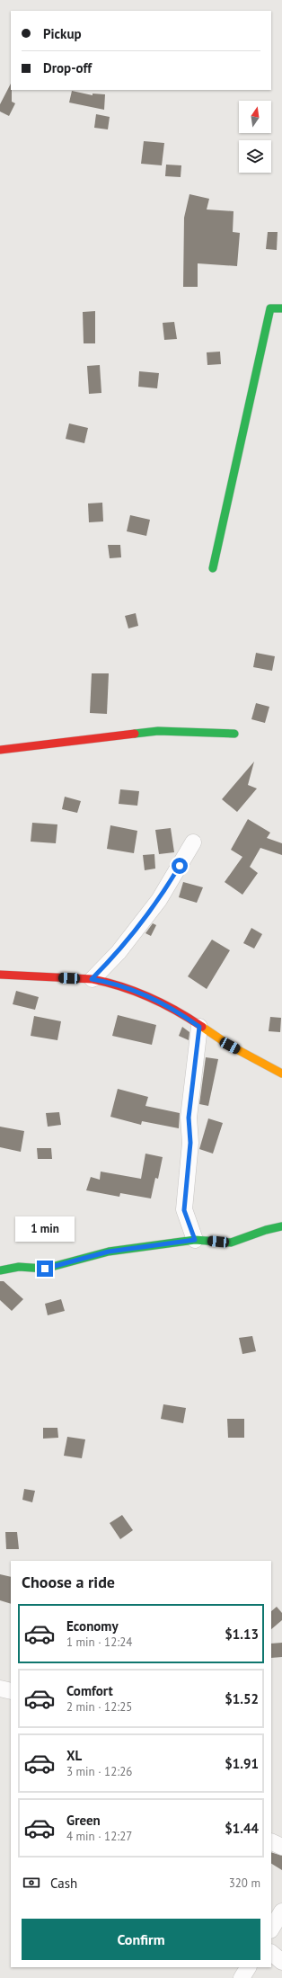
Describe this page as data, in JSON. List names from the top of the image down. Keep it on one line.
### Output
{"north":"top","page":{"banner":["Pickup","Drop-off"],"bubble":"1 min","heading":"Choose a ride","list":[{"name":"Economy","note":"1 min · 12:24","value":"$1.13"},{"name":"Comfort","note":"2 min · 12:25","value":"$1.52"},{"name":"XL","note":"3 min · 12:26","value":"$1.91"},{"name":"Green","note":"4 min · 12:27","value":"$1.44"}],"pay":["Cash","320 m"],"buttons":"Confirm"}}
